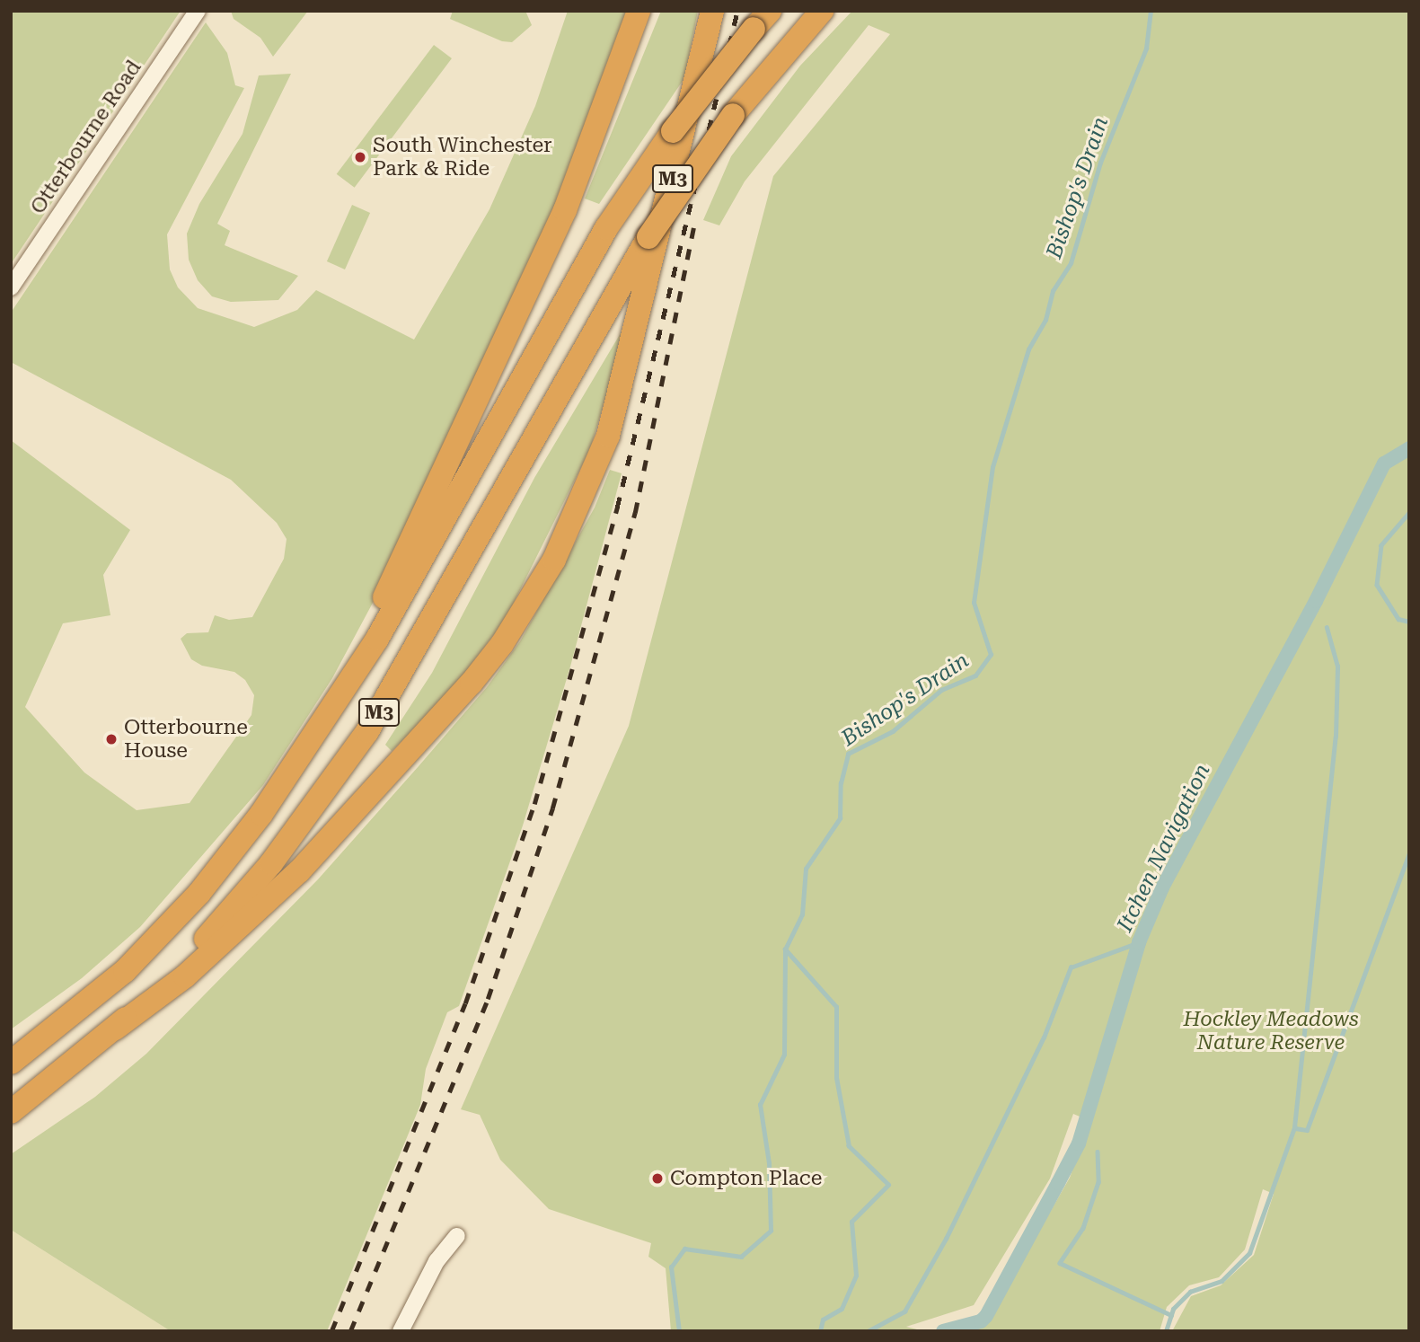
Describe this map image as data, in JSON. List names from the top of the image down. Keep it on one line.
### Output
{"streets":{"highway":["M3"],"street":["Otterbourne Road"]},"water":["Bishop's Drain","Itchen Navigation"],"parks":["Hockley Meadows Nature Reserve"],"places":["South Winchester Park & Ride","Otterbourne House","Compton Place"]}
